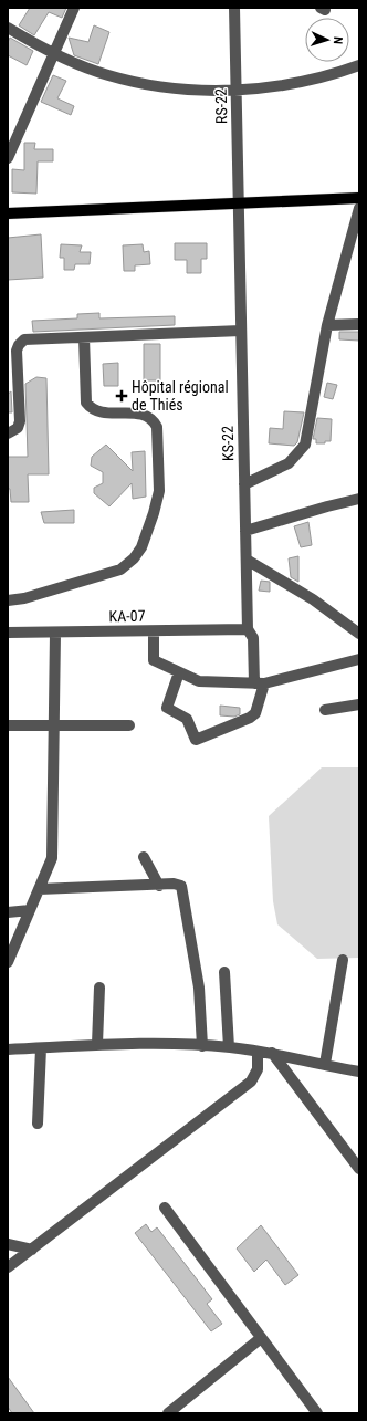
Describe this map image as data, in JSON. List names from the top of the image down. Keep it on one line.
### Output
{"streets":{"street":["RS-22","KS-22","KA-07"]},"crossings":[["RS-22","KS-22"],["KS-22","KA-07"]],"places":{"health":["Hôpital régional de Thiés"]},"north":"right"}
